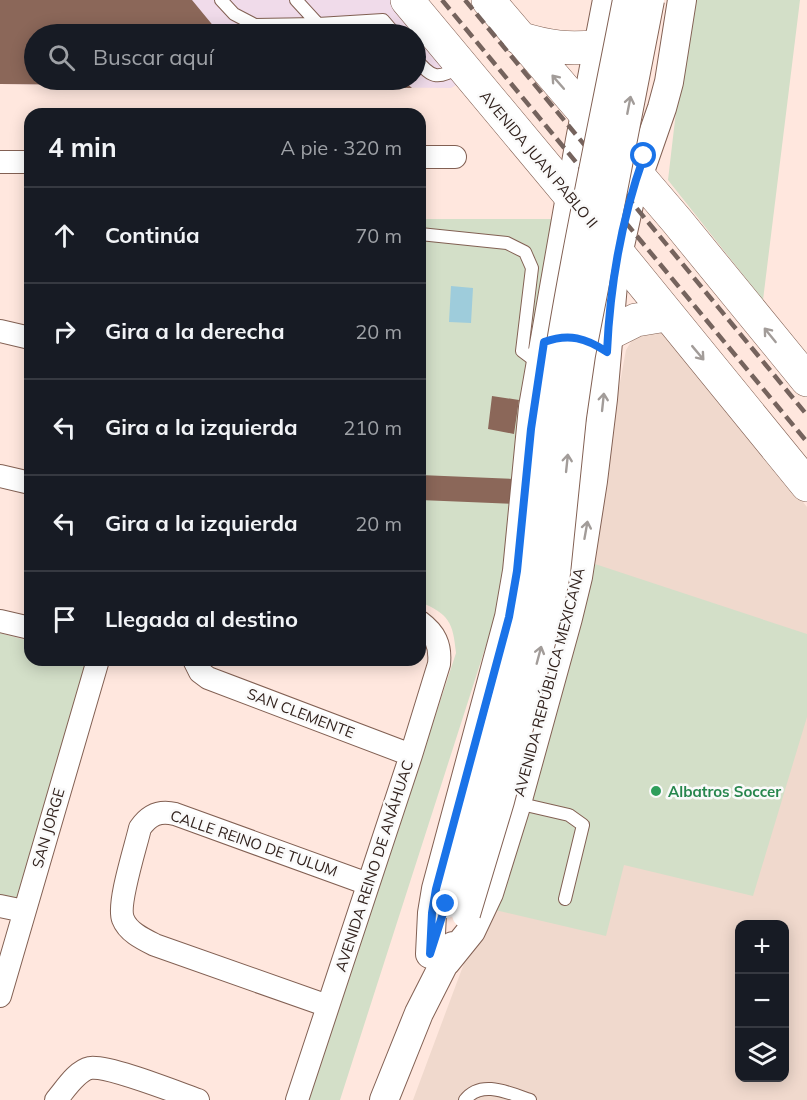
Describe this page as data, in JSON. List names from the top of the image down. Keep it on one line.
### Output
{"streets":{"main road":["AVENIDA JUAN PABLO II"],"street":["AVENIDA REPÚBLICA MEXICANA","SAN CLEMENTE","SAN JORGE","CALLE REINO DE TULUM","AVENIDA REINO DE ANÁHUAC"]},"crossings":[["AVENIDA JUAN PABLO II","AVENIDA REPÚBLICA MEXICANA"],["SAN CLEMENTE","AVENIDA REINO DE ANÁHUAC"],["CALLE REINO DE TULUM","AVENIDA REINO DE ANÁHUAC"]],"places":["Albatros Soccer"],"page":{"search":"Buscar aquí","heading":["4 min","A pie · 320 m"],"list":[["Continúa","70 m"],["Gira a la derecha","20 m"],["Gira a la izquierda","210 m"],["Gira a la izquierda","20 m"],"Llegada al destino"],"map_buttons":["+","−"]}}
